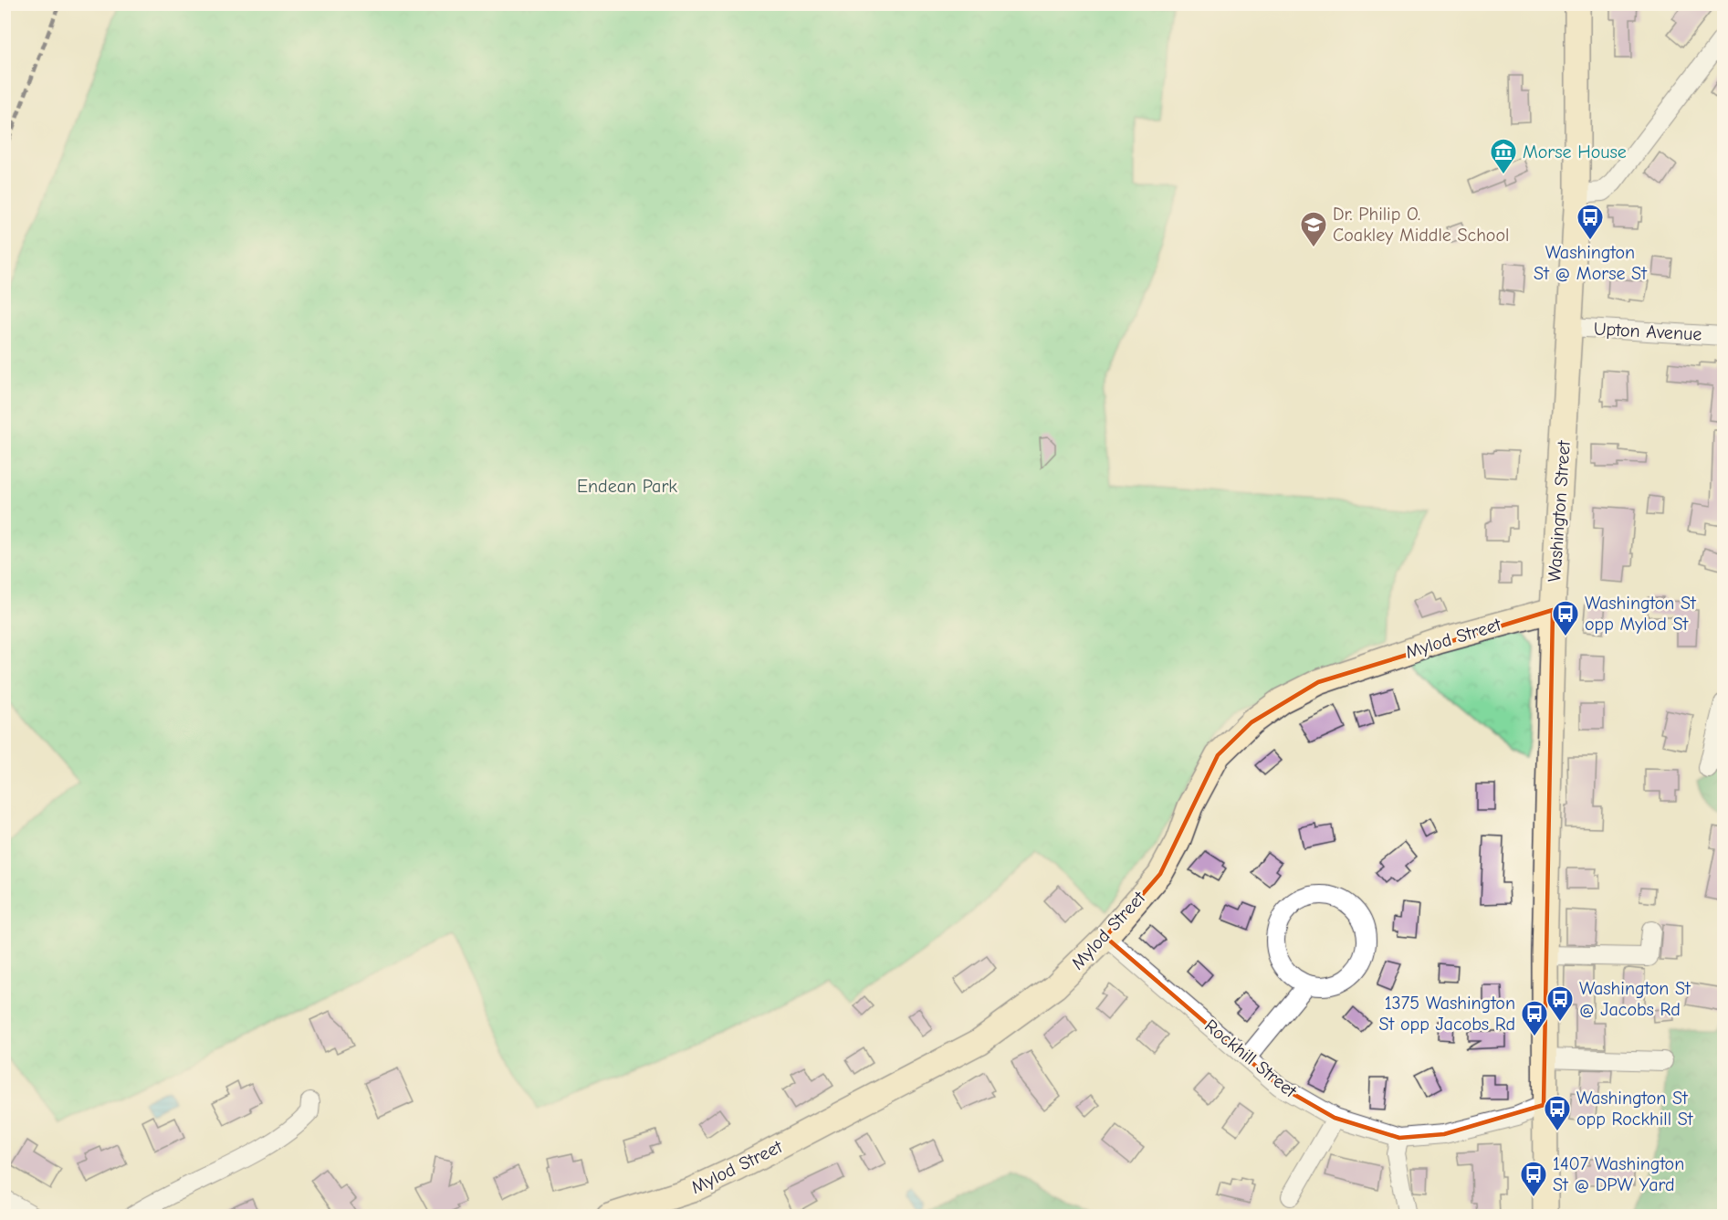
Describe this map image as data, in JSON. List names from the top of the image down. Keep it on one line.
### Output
{"streets":{"main road":["Washington Street","Mylod Street"],"street":["Upton Avenue","Rockhill Street"]},"crossings":[["Upton Avenue","Washington Street"],["Washington Street","Mylod Street"],["Washington Street","Rockhill Street"],["Mylod Street","Rockhill Street"]],"parks":["Endean Park"],"places":{"museum":["Morse House"],"bus stop":["Washington St @ Morse St","Washington St opp Mylod St","Washington St @ Jacobs Rd","1375 Washington St opp Jacobs Rd","Washington St opp Rockhill St","1407 Washington St @ DPW Yard"],"school or university":["Dr. Philip O. Coakley Middle School"]}}
